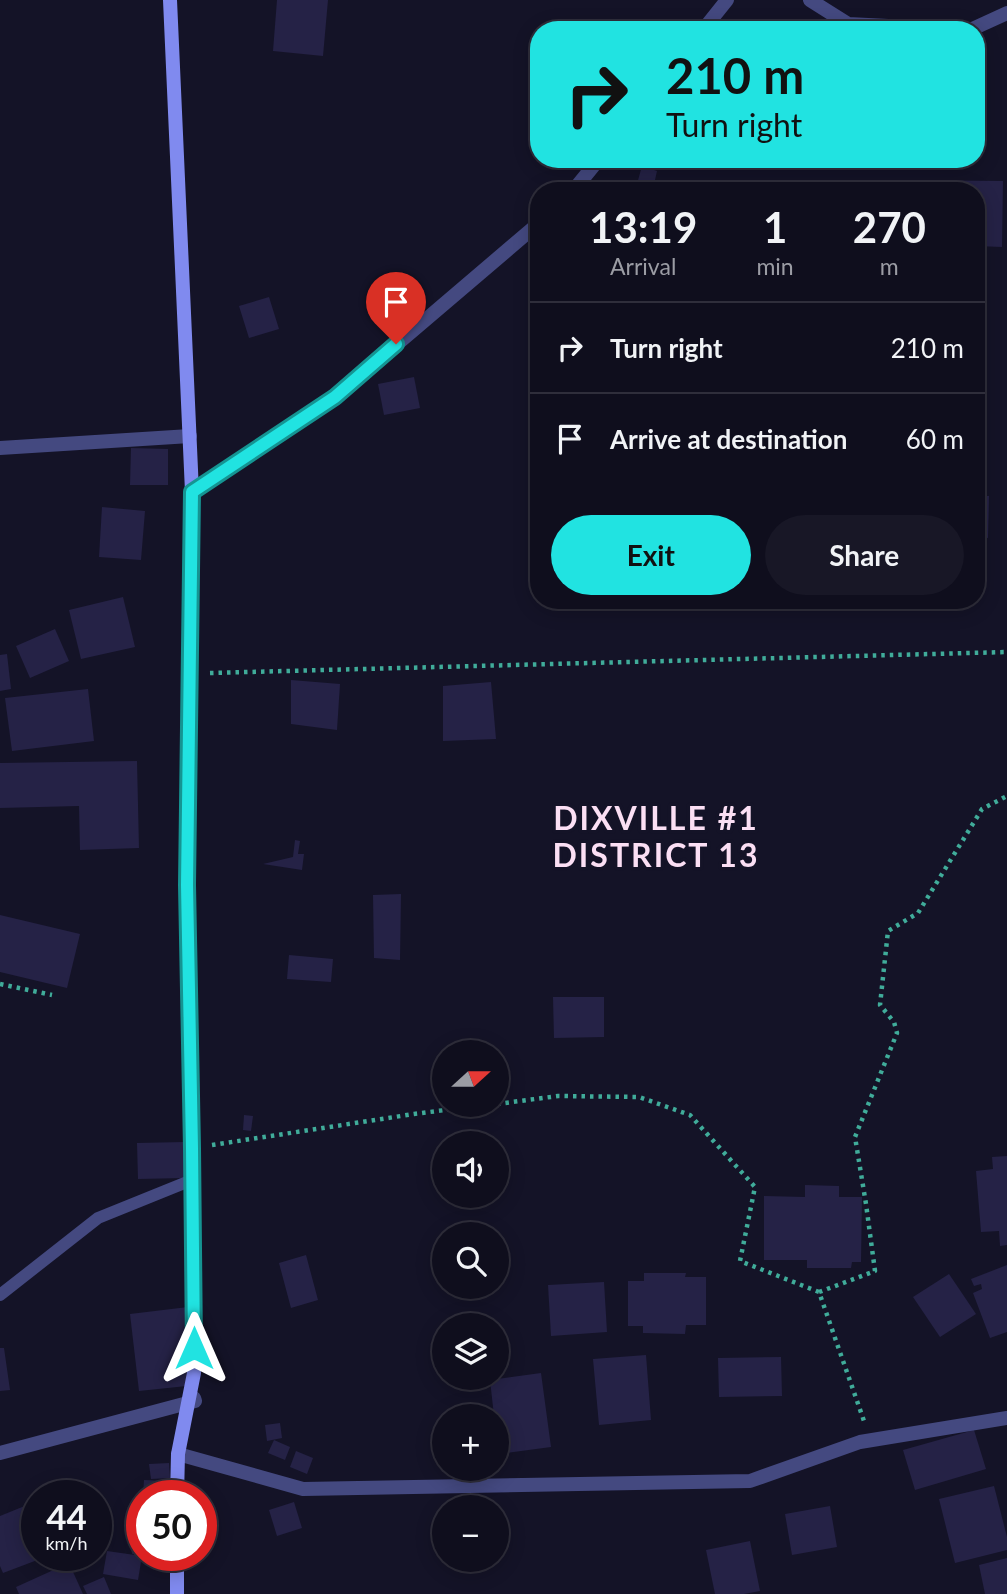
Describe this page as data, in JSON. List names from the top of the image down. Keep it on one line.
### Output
{"districts":["DIXVILLE #1 DISTRICT 13"],"north":"right","page":{"turn":["210 m","Turn right"],"eta":["13:19","Arrival","1","min","270","m"],"list":[{"name":"Turn right","value":"210 m"},{"name":"Arrive at destination","value":"60 m"}],"buttons":["Exit","Share"],"map_buttons":["+","−"],"speed":"44 km/h","limit":"50"}}
